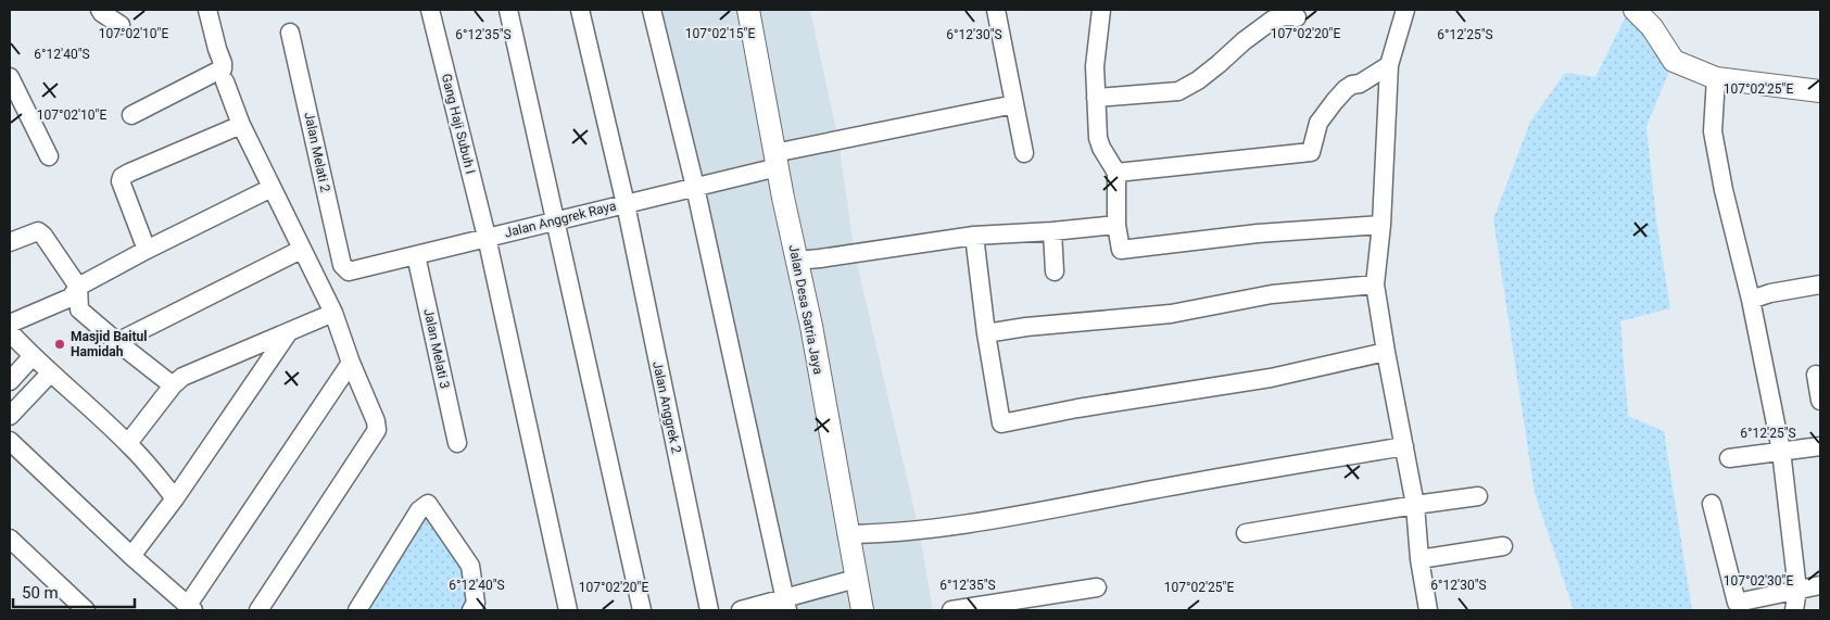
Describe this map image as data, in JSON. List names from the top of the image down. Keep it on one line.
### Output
{"streets":{"street":["Gang Haji Subuh I","Jalan Melati 2","Jalan Anggrek Raya","Jalan Desa Satria Jaya","Jalan Melati 3","Jalan Anggrek 2"]},"crossings":[["Gang Haji Subuh I","Jalan Anggrek Raya"],["Jalan Melati 2","Jalan Anggrek Raya"],["Jalan Anggrek Raya","Jalan Desa Satria Jaya"],["Jalan Anggrek Raya","Jalan Melati 3"],["Jalan Anggrek Raya","Jalan Anggrek 2"]],"places":["Masjid Baitul Hamidah"],"scale_bar":"50 m","coordinates":["107°02'15\"E","107°02'20\"E","107°02'10\"E","6°12'35\"S","6°12'30\"S","6°12'25\"S","6°12'40\"S","107°02'25\"E","107°02'30\"E"]}
